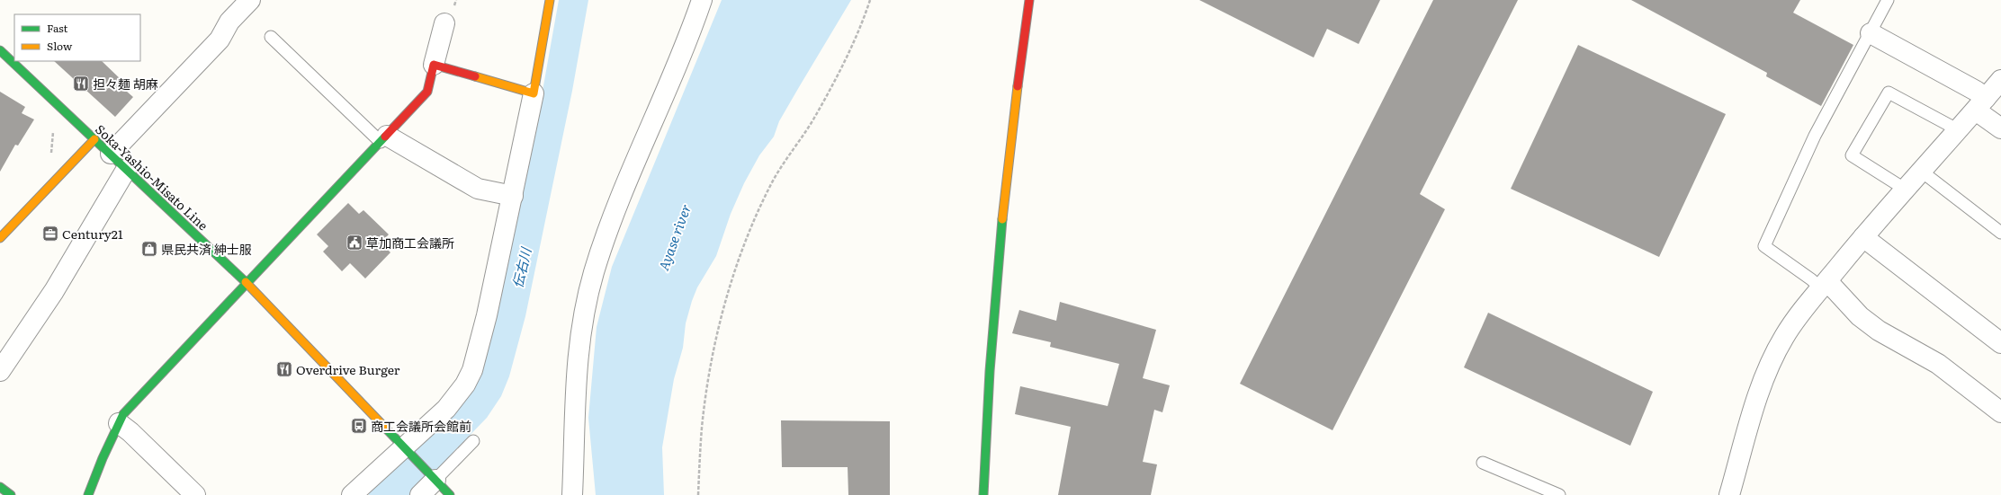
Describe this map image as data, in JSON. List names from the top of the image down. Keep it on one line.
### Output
{"streets":{"street":["Soka-Yashio-Misato Line"]},"water":["Ayase river","伝右川"],"places":{"restaurant":["担々麺 胡麻","Overdrive Burger"],"office":["Century21"],"public building":["草加商工会議所"],"shop":["県民共済 紳士服"],"bus stop":["商工会議所会館前"]},"legend":["Fast","Slow"]}
